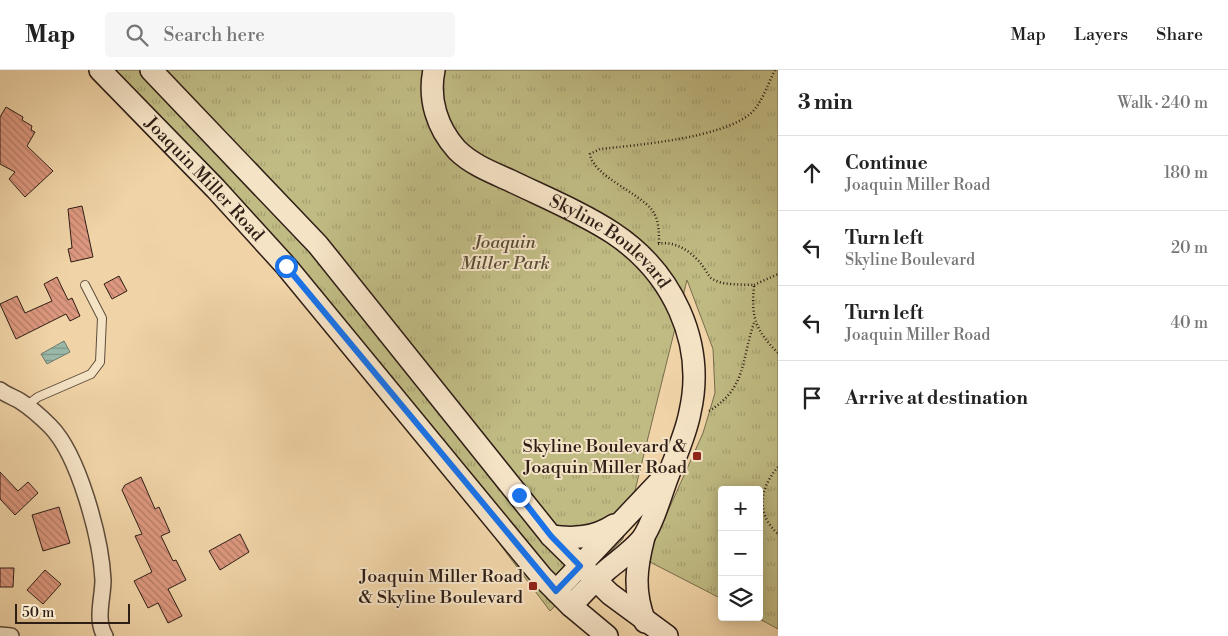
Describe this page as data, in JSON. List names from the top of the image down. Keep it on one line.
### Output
{"streets":{"main road":["Joaquin Miller Road","Skyline Boulevard"]},"crossings":[["Joaquin Miller Road","Skyline Boulevard"]],"parks":["Joaquin Miller Park"],"places":{"transit":["Skyline Boulevard & Joaquin Miller Road","Joaquin Miller Road & Skyline Boulevard"]},"scale_bar":"50 m","page":{"header":"Map","search":"Search here","nav":["Map","Layers","Share"],"heading":["3 min","Walk · 240 m"],"list":[["Continue","Joaquin Miller Road","180 m"],["Turn left","Skyline Boulevard","20 m"],["Turn left","Joaquin Miller Road","40 m"],"Arrive at destination"],"map_buttons":["+","−"],"scale":"50 m"}}
